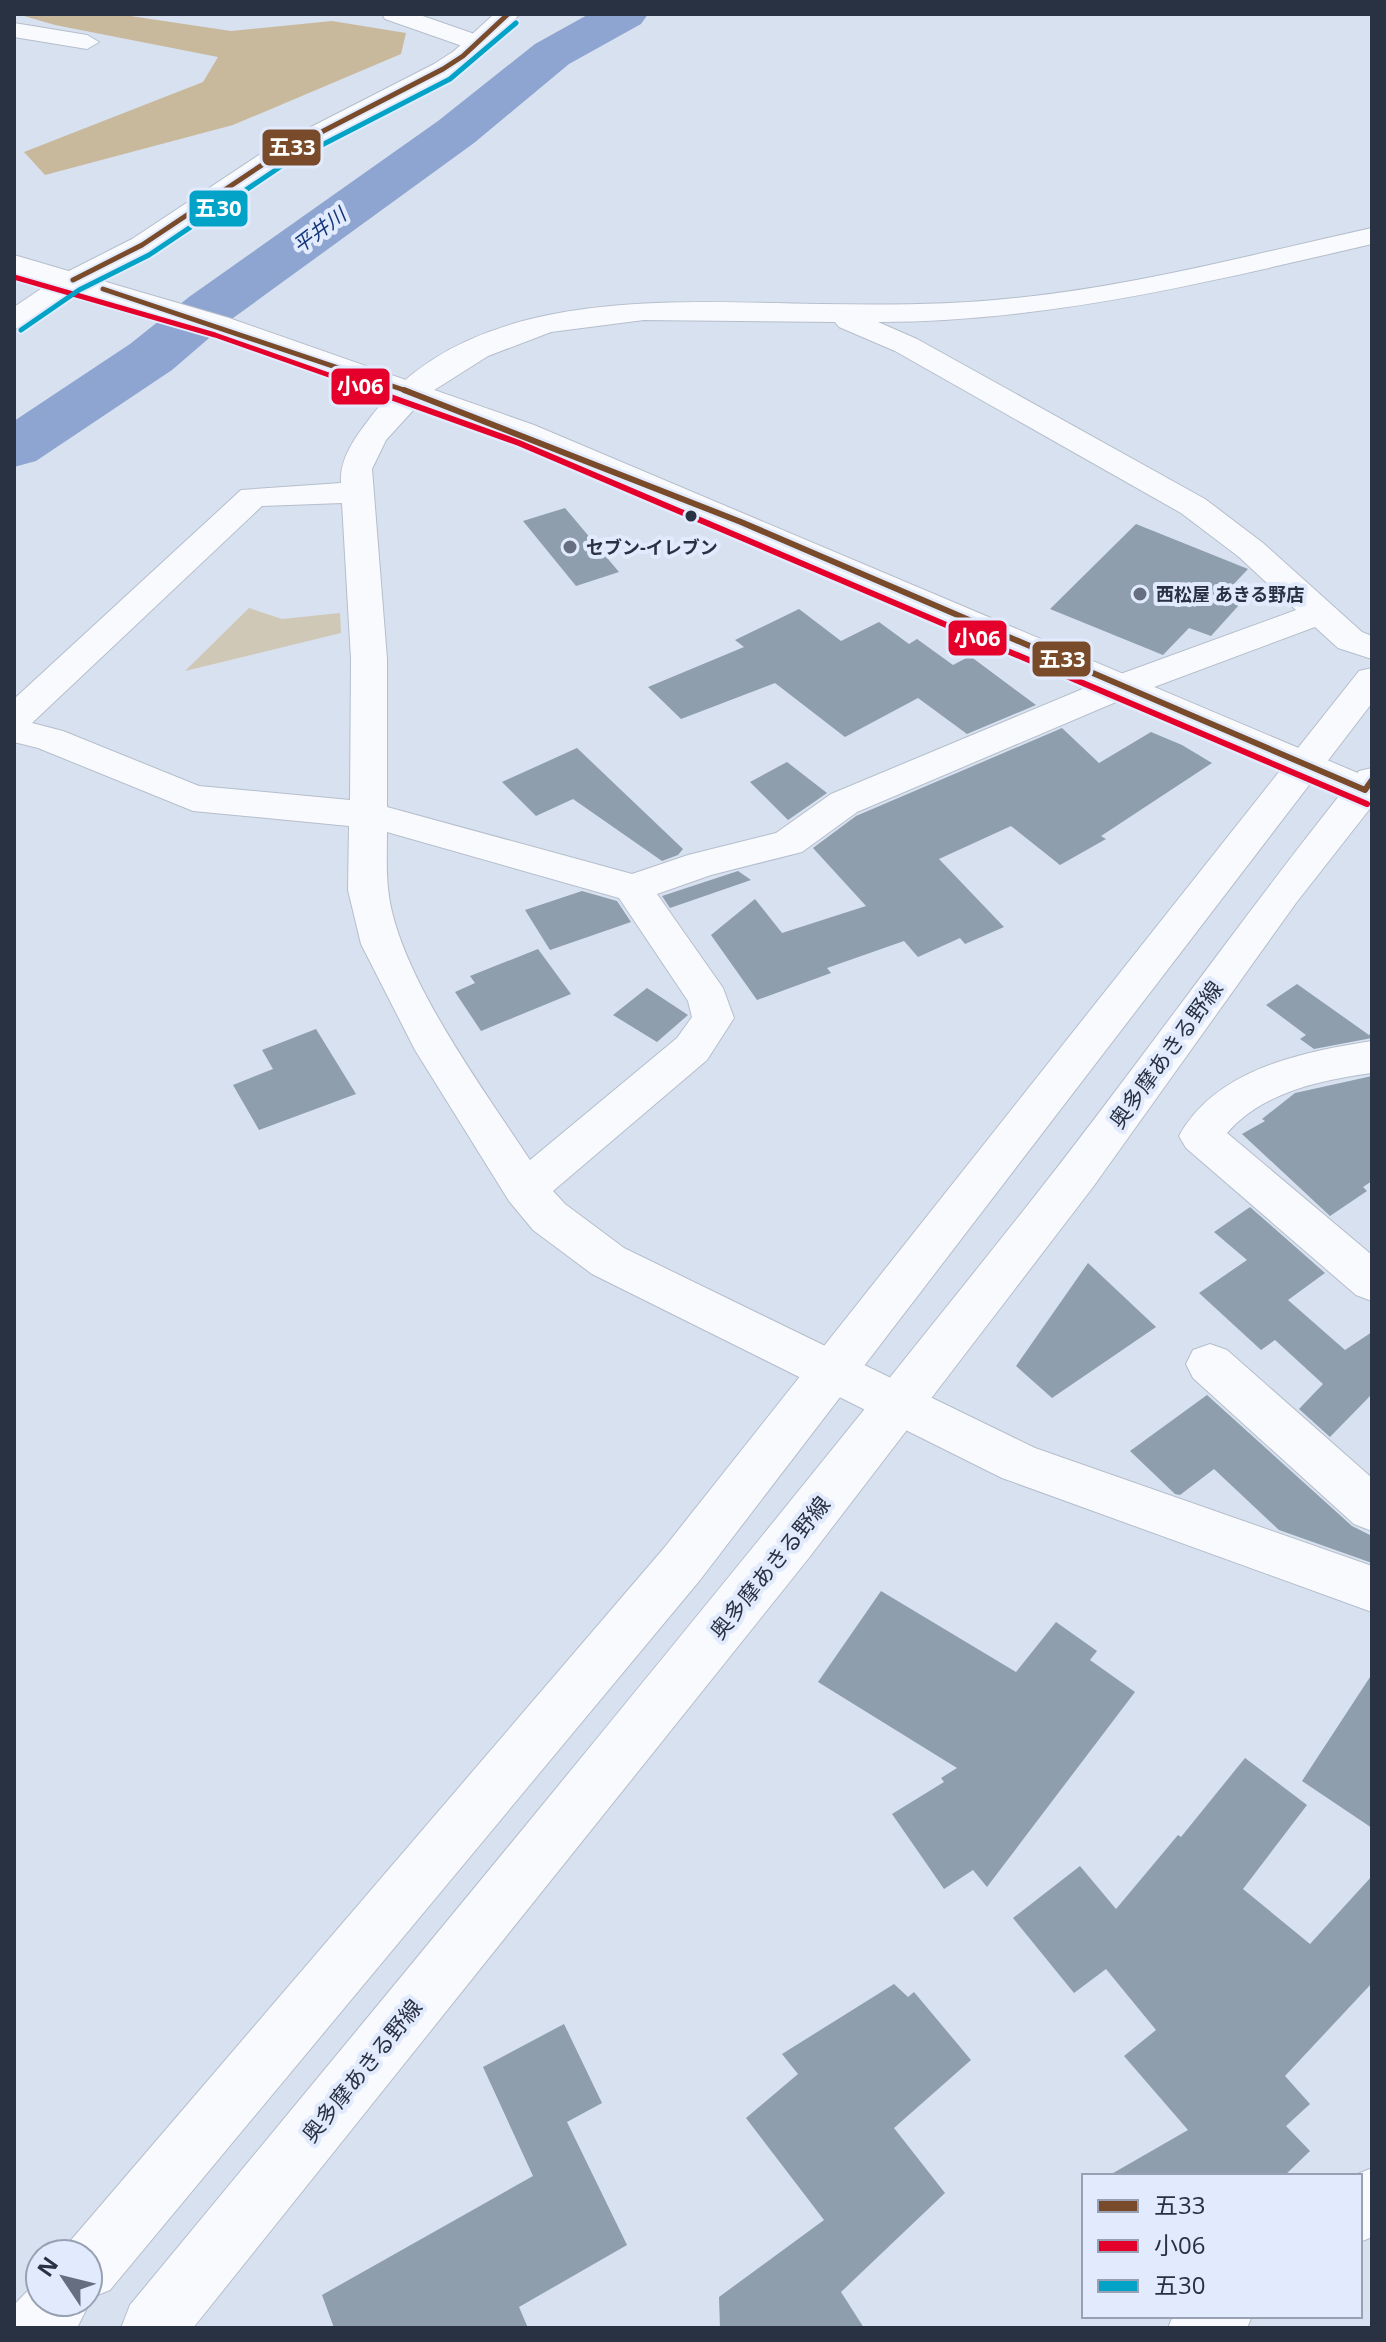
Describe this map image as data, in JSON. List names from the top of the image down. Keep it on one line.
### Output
{"streets":{"main road":["奥多摩あきる野線"]},"water":["平井川"],"places":["セブン-イレブン","西松屋 あきる野店"],"lines":["transit line 五33","transit line 五30","transit line 小06"],"legend":["五33","小06","五30"],"north":"top left"}
